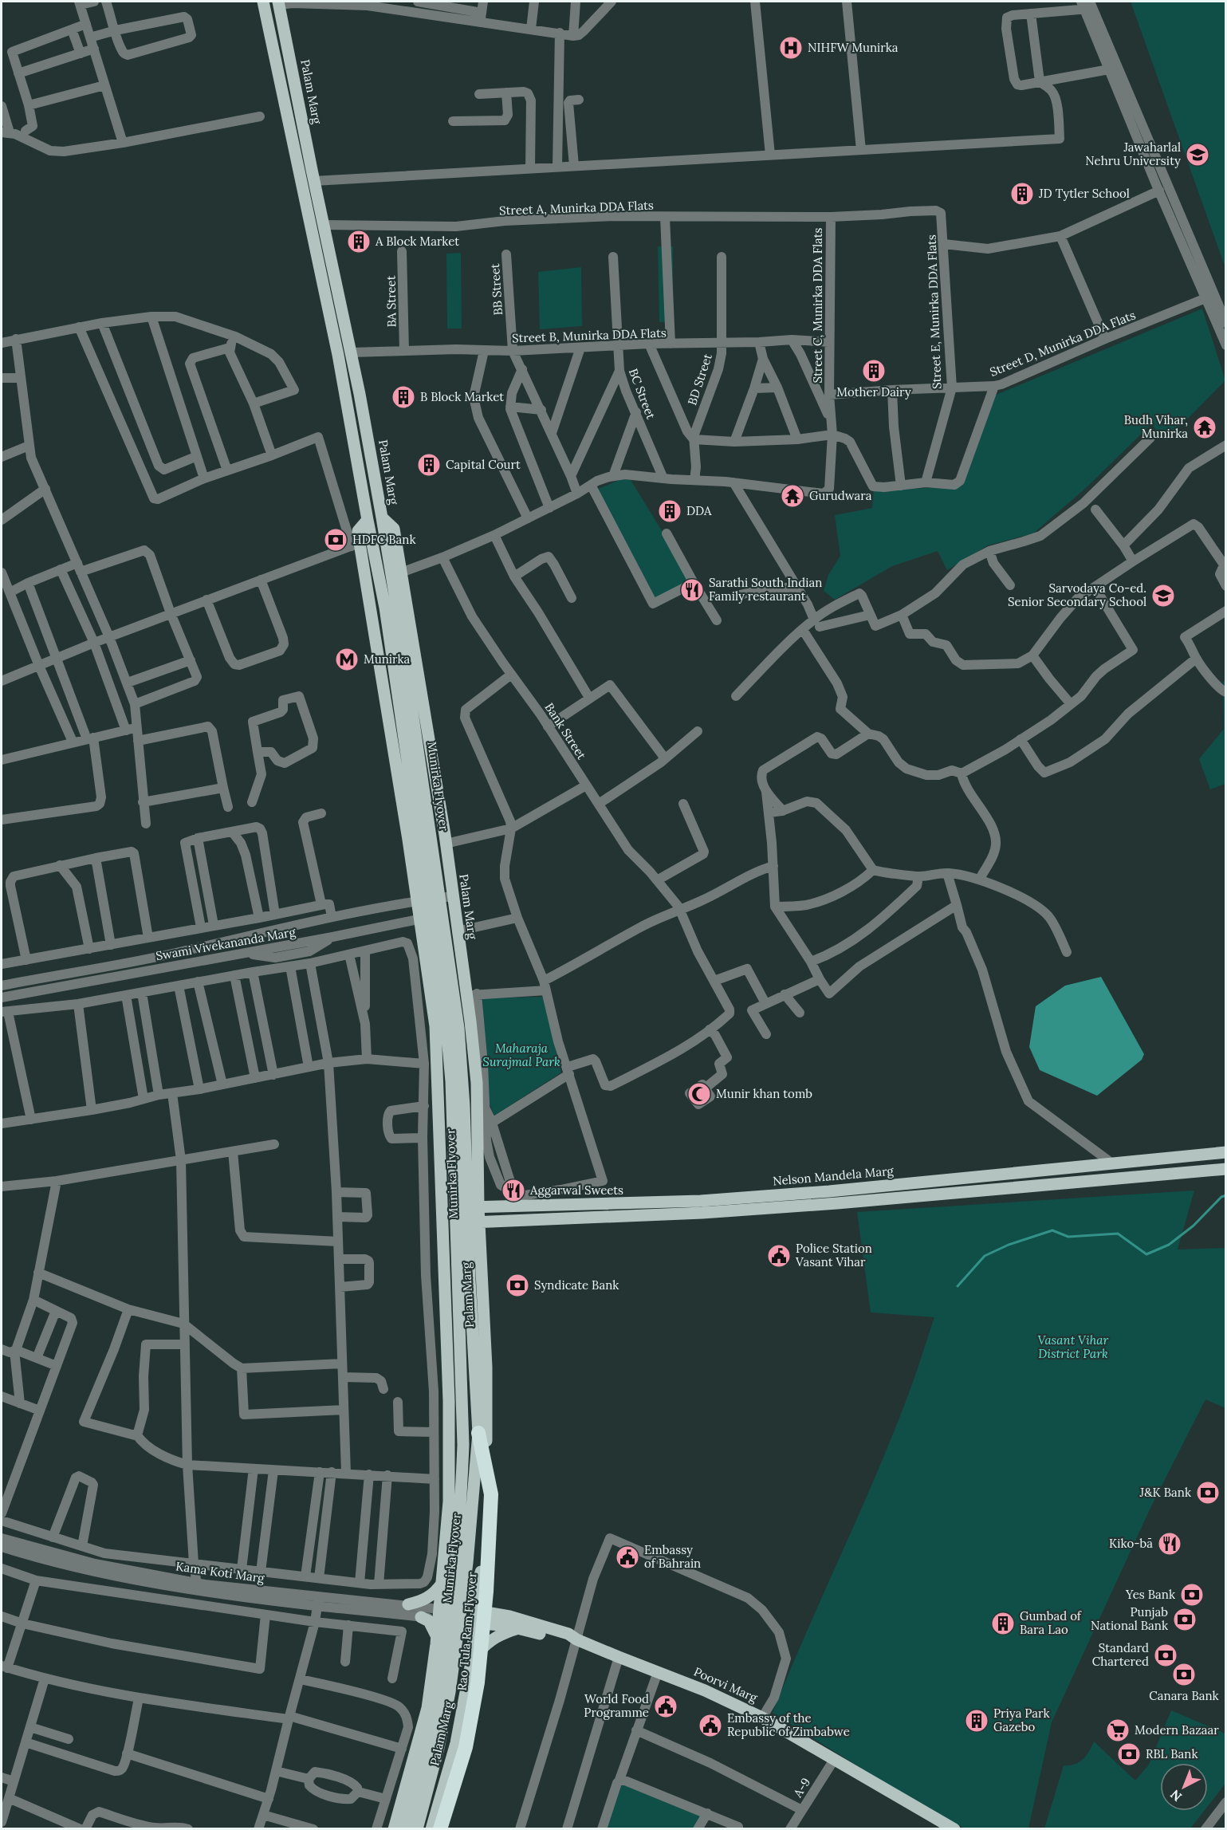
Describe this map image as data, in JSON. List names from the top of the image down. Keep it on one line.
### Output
{"streets":{"highway":["Rao Tula Ram Flyover"],"main road":["Palam Marg","Munirka Flyover","Nelson Mandela Marg","Poorvi Marg"],"street":["Street A, Munirka DDA Flats","BB Street","BA Street","Street C, Munirka DDA Flats","Street E, Munirka DDA Flats","Street B, Munirka DDA Flats","Street D, Munirka DDA Flats","BD Street","BC Street","Bank Street","Swami Vivekananda Marg","Kama Koti Marg","A-9"]},"crossings":[["Palam Marg","Street A, Munirka DDA Flats"],["Palam Marg","Street B, Munirka DDA Flats"],["Palam Marg","Munirka Flyover"],["Palam Marg","Swami Vivekananda Marg"],["Palam Marg","Nelson Mandela Marg"],["Palam Marg","Kama Koti Marg"],["Palam Marg","Poorvi Marg"],["Street A, Munirka DDA Flats","Street C, Munirka DDA Flats"],["Street A, Munirka DDA Flats","Street E, Munirka DDA Flats"],["BB Street","Street B, Munirka DDA Flats"],["BA Street","Street B, Munirka DDA Flats"],["Street C, Munirka DDA Flats","Street E, Munirka DDA Flats"],["Street C, Munirka DDA Flats","Street B, Munirka DDA Flats"],["Street C, Munirka DDA Flats","Street D, Munirka DDA Flats"],["Street E, Munirka DDA Flats","Street D, Munirka DDA Flats"],["Street B, Munirka DDA Flats","BD Street"],["Street B, Munirka DDA Flats","BC Street"],["Munirka Flyover","Rao Tula Ram Flyover"],["Poorvi Marg","A-9"]],"parks":["Maharaja Surajmal Park","Vasant Vihar District Park"],"places":{"hospital":["NIHFW Munirka"],"school or university":["Jawaharlal Nehru University","Sarvodaya Co-ed. Senior Secondary School"],"building":["JD Tytler School","A Block Market","Mother Dairy","B Block Market","Capital Court","DDA","Gumbad of Bara Lao","Priya Park Gazebo"],"temple":["Budh Vihar, Munirka","Gurudwara"],"bank":["HDFC Bank","Syndicate Bank","J&K Bank","Yes Bank","Punjab National Bank","Standard Chartered","Canara Bank","RBL Bank"],"restaurant":["Sarathi South Indian Family restaurant","Aggarwal Sweets","Kiko-bā"],"metro station":["Munirka"],"mosque":["Munir khan tomb"],"public building":["Police Station Vasant Vihar","Embassy of Bahrain","World Food Programme","Embassy of the Republic of Zimbabwe"],"supermarket":["Modern Bazaar"]},"north":"bottom left"}
